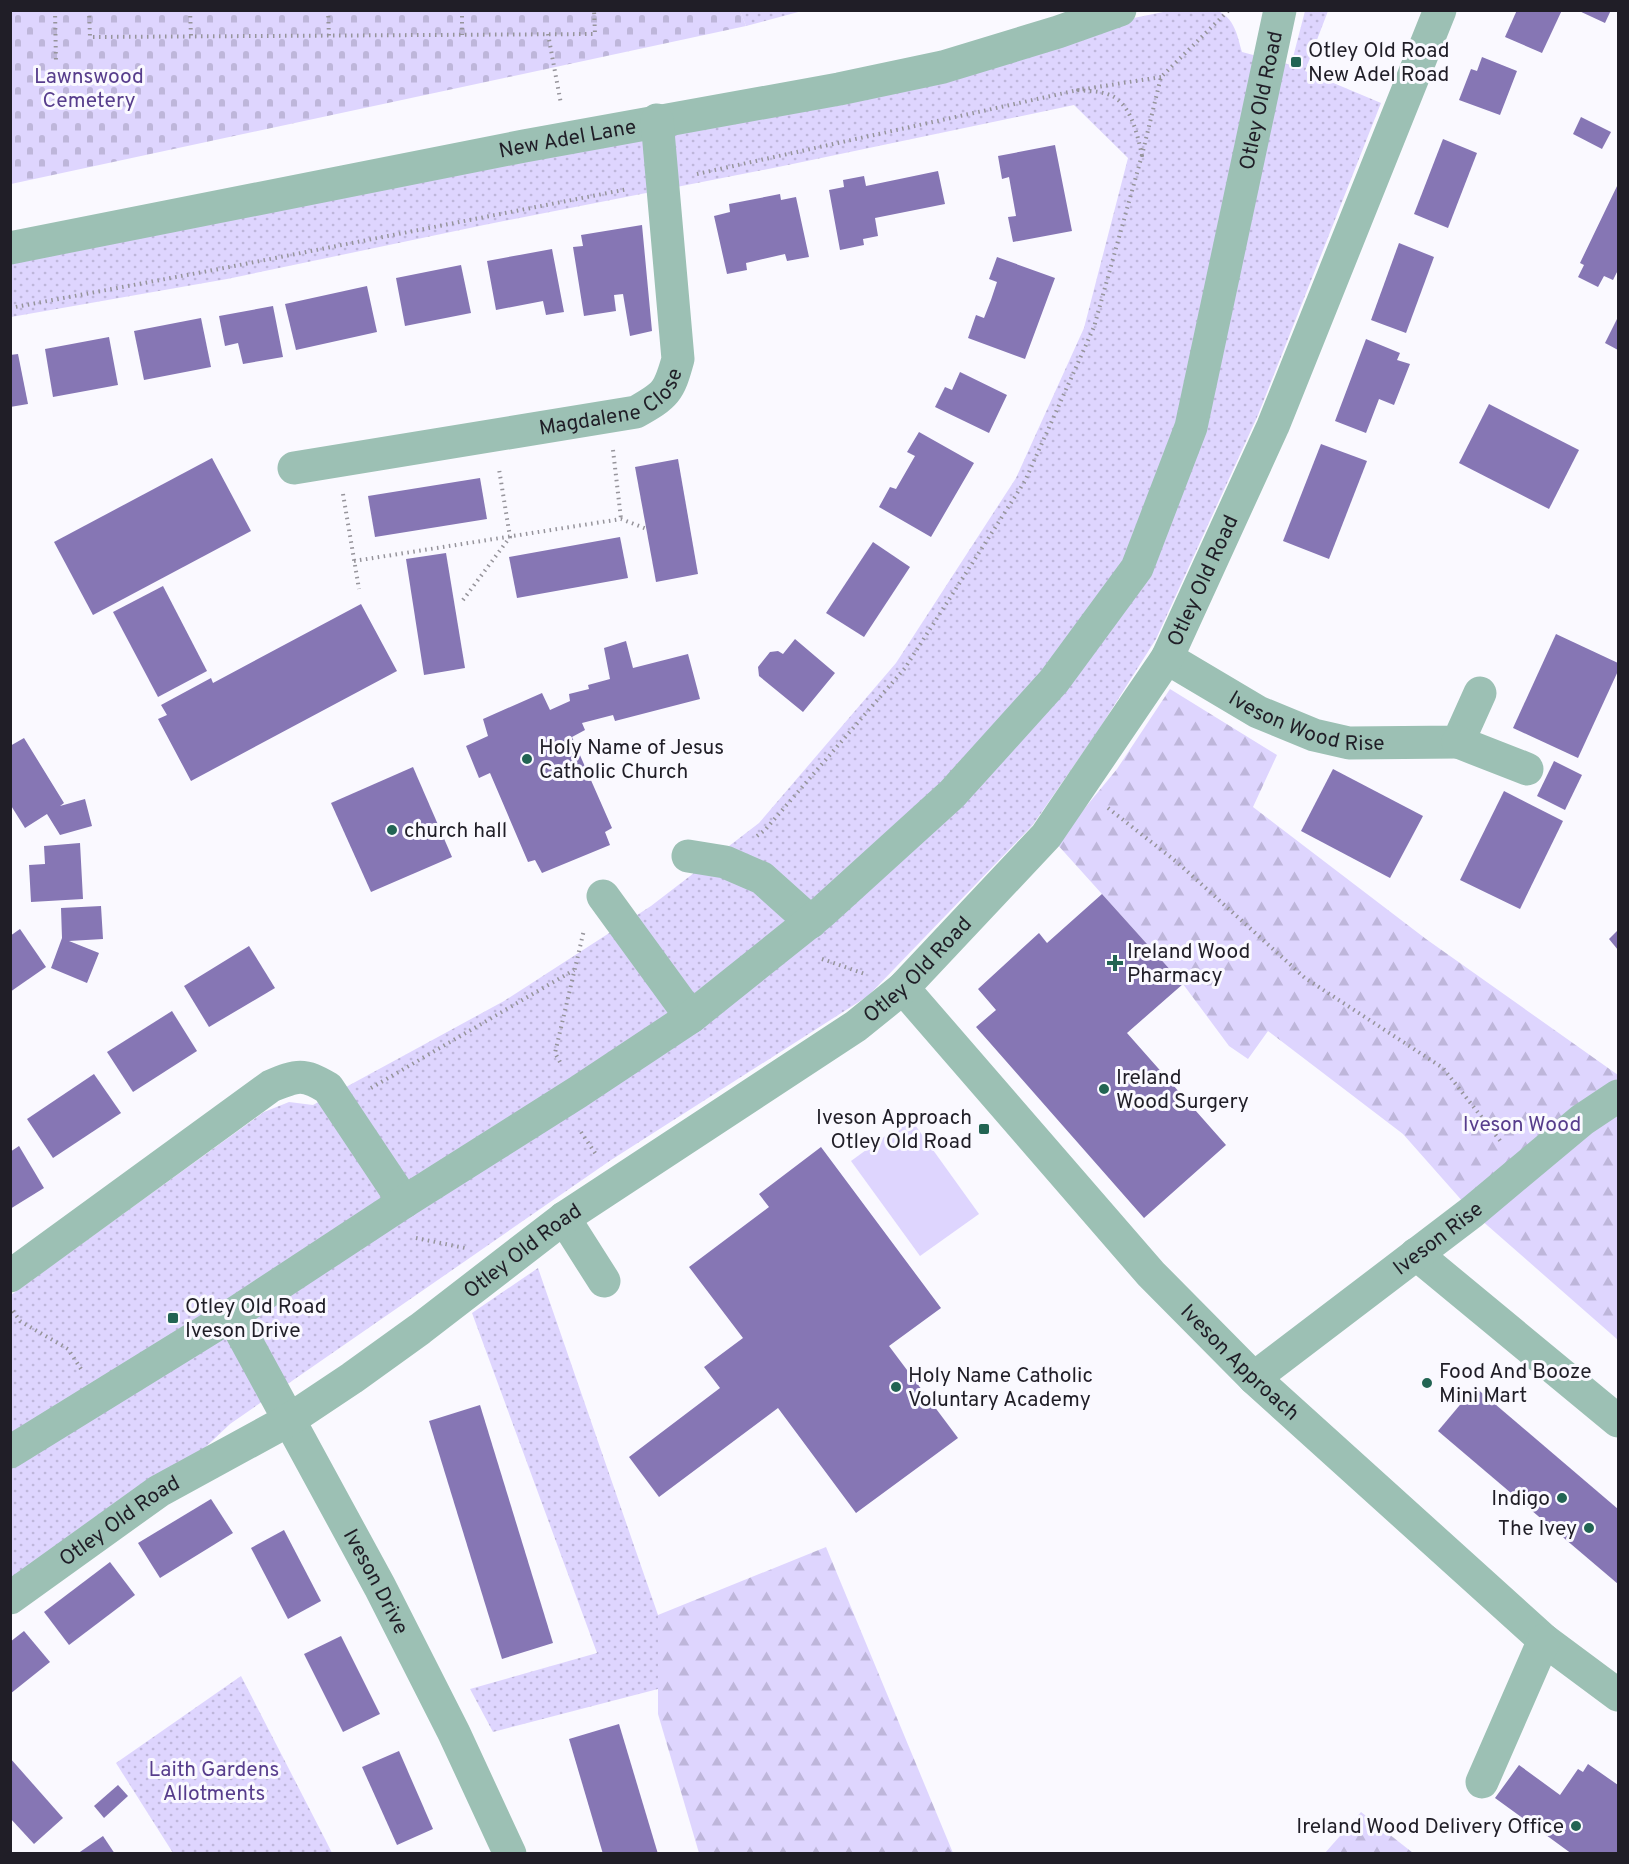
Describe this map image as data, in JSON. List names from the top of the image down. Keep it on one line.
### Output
{"streets":{"street":["Otley Old Road","New Adel Lane","Magdalene Close","Iveson Wood Rise","Iveson Rise","Iveson Approach","Iveson Drive"]},"crossings":[["Otley Old Road","Iveson Wood Rise"],["Otley Old Road","Iveson Approach"],["Otley Old Road","Iveson Drive"],["New Adel Lane","Magdalene Close"],["Iveson Rise","Iveson Approach"]],"parks":["Lawnswood Cemetery","Iveson Wood","Laith Gardens Allotments"],"places":{"transit":["Otley Old Road New Adel Road","Iveson Approach Otley Old Road","Otley Old Road Iveson Drive"],"other":["Holy Name of Jesus Catholic Church","church hall","Ireland Wood Surgery","Food And Booze Mini Mart","Holy Name Catholic Voluntary Academy","Indigo","The Ivey","Ireland Wood Delivery Office"],"health":["Ireland Wood Pharmacy"]}}
